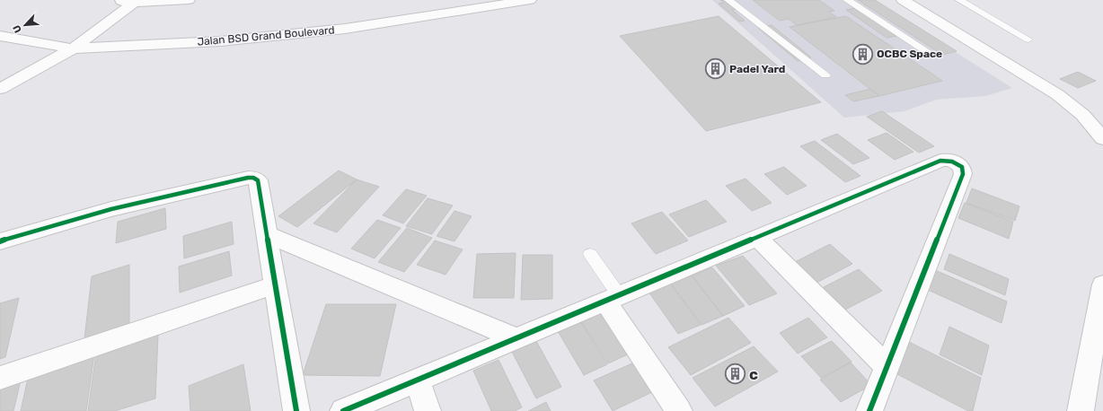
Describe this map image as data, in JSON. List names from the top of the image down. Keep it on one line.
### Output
{"streets":{"street":["Jalan BSD Grand Boulevard"]},"places":{"building":["OCBC Space","Padel Yard","c"]},"north":"bottom left"}
